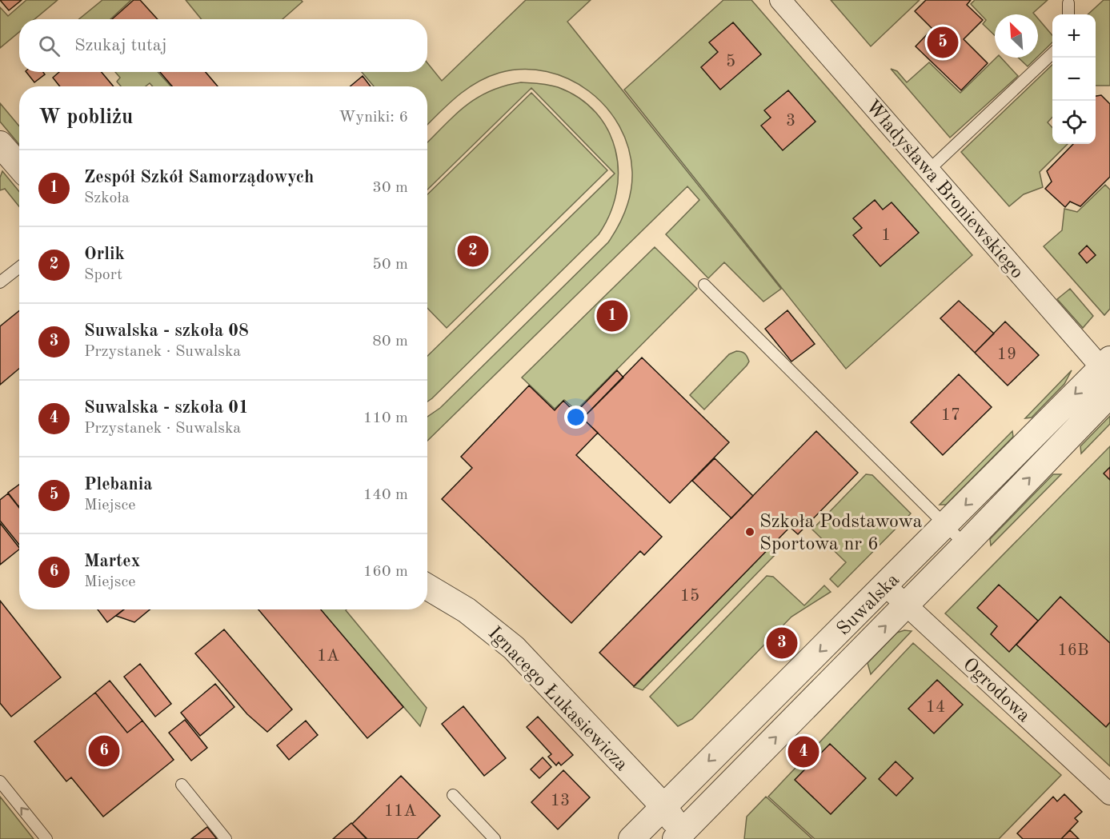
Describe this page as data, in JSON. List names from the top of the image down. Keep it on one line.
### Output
{"streets":{"street":["Władysława Broniewskiego","Suwalska","Ogrodowa","Ignacego Łukasiewicza"]},"crossings":[["Władysława Broniewskiego","Suwalska"],["Suwalska","Ogrodowa"],["Suwalska","Ignacego Łukasiewicza"]],"places":["Szkoła Podstawowa Sportowa nr 6"],"house_numbers":["5","3","1","19","17","15","16B","1A","14","13","11A"],"north":"top left","page":{"map_buttons":["+","−"],"search":"Szukaj tutaj","pins":["5","2","1","3","6","4"],"heading":["W pobliżu","Wyniki: 6"],"list":[{"mark":"1","name":"Zespół Szkół Samorządowych","note":"Szkoła","value":"30 m"},{"mark":"2","name":"Orlik","note":"Sport","value":"50 m"},{"mark":"3","name":"Suwalska - szkoła 08","note":"Przystanek · Suwalska","value":"80 m"},{"mark":"4","name":"Suwalska - szkoła 01","note":"Przystanek · Suwalska","value":"110 m"},{"mark":"5","name":"Plebania","note":"Miejsce","value":"140 m"},{"mark":"6","name":"Martex","note":"Miejsce","value":"160 m"}]}}
